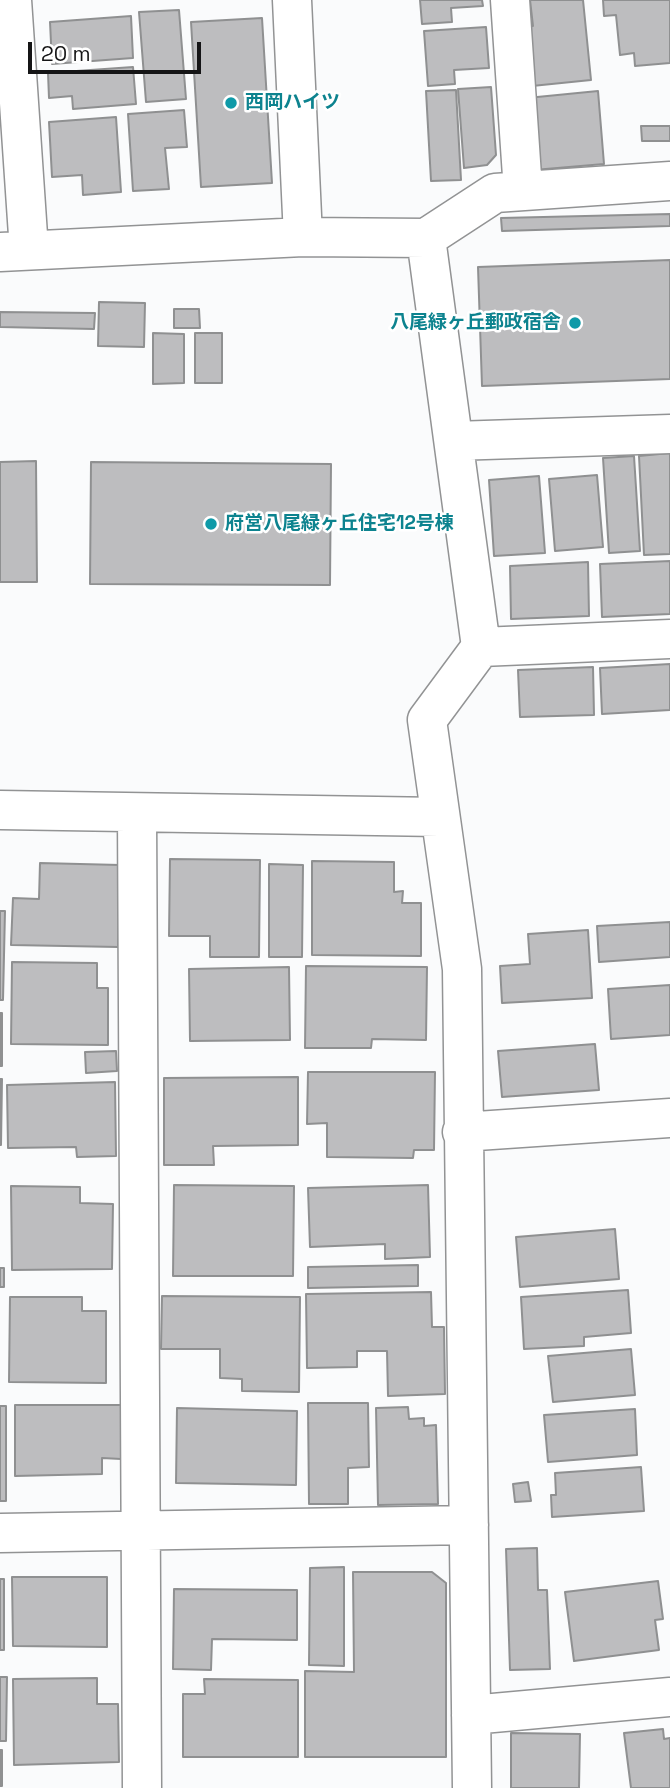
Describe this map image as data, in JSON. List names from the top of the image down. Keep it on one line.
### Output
{"places":["西岡ハイツ","八尾緑ヶ丘郵政宿舎","府営八尾緑ヶ丘住宅12号棟"],"scale_bar":"20 m"}
